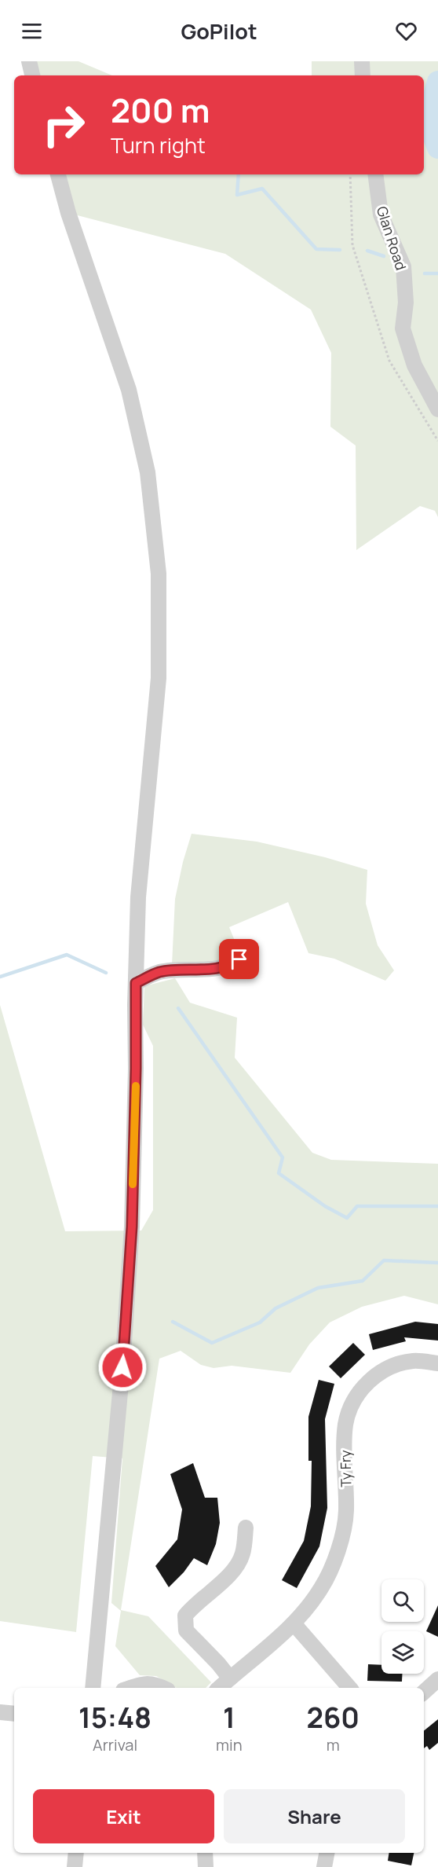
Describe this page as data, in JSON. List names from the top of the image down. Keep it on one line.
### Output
{"streets":{"street":["Glan Road","Ty Fry"]},"page":{"header":"GoPilot","turn":["200 m","Turn right"],"eta":["15:48","Arrival","1","min","260","m"],"buttons":["Exit","Share"]}}
